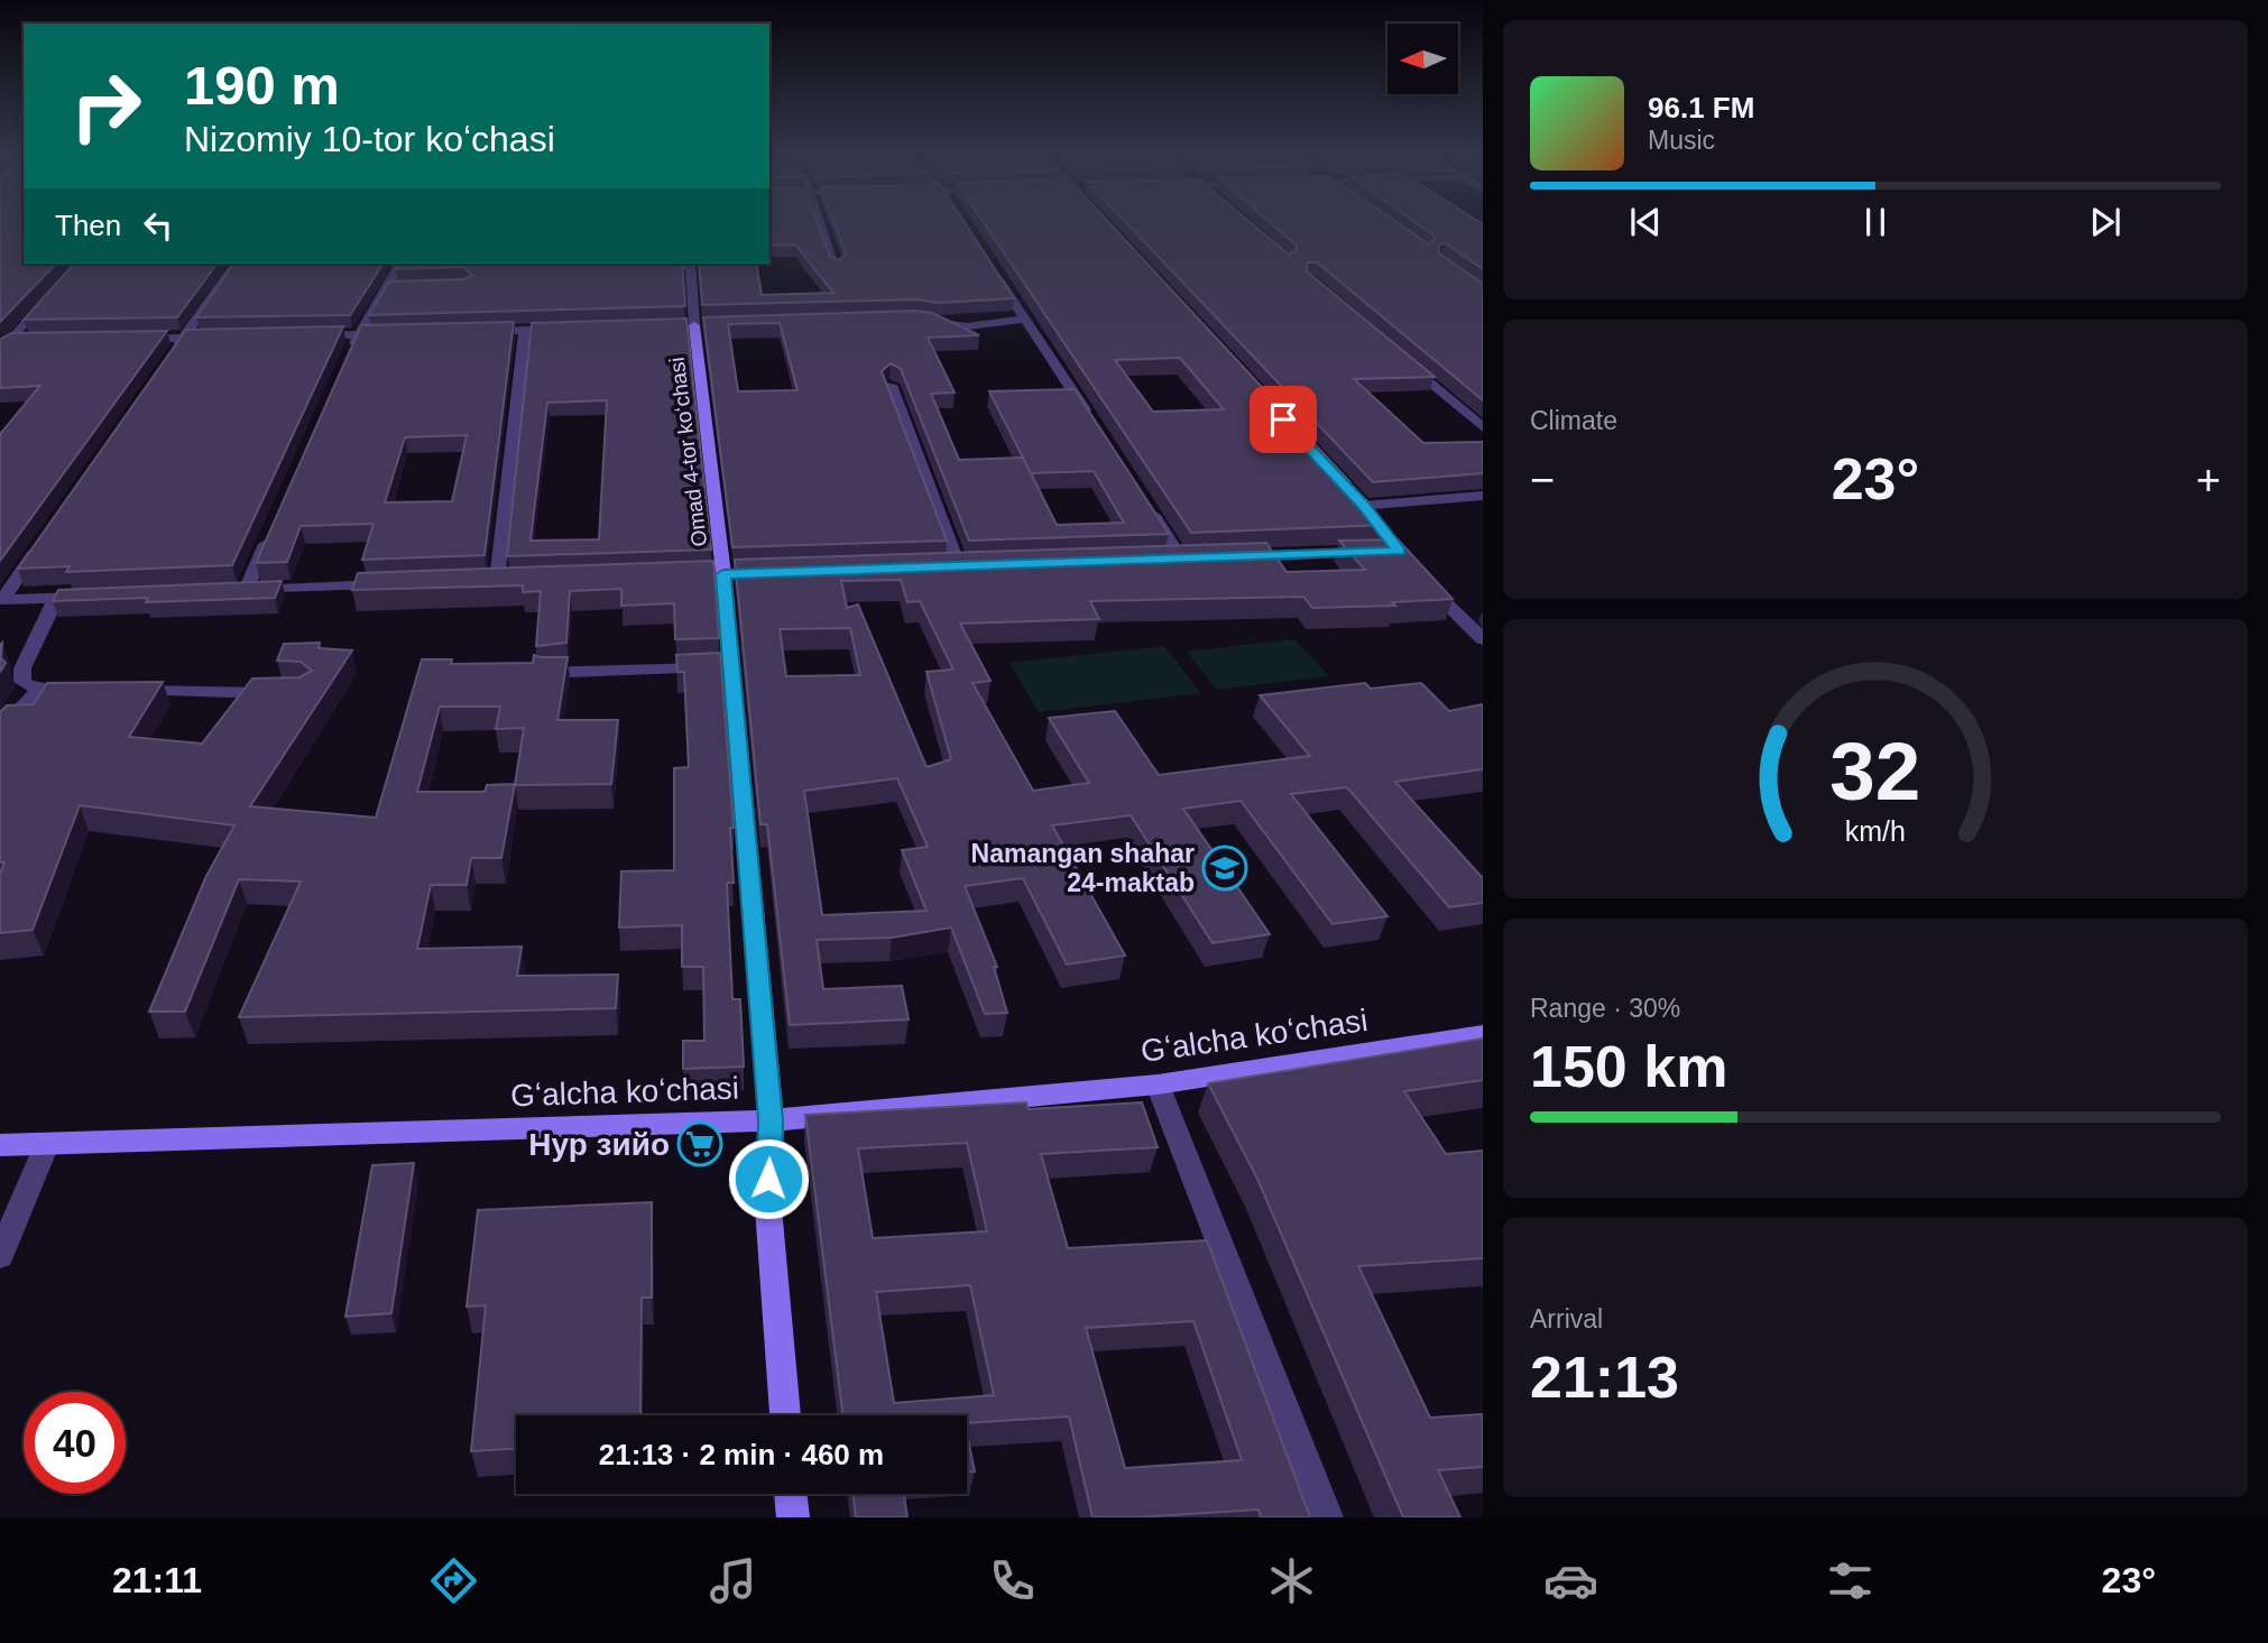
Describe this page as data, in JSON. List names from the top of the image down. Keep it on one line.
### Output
{"streets":{"street":["Omad 4-tor koʻchasi","Gʻalcha koʻchasi"]},"crossings":[["Omad 4-tor koʻchasi","Gʻalcha koʻchasi"]],"places":{"school or university":["Namangan shahar 24-maktab"],"supermarket":["Нур зийо"]},"north":"left","page":{"turn":["190 m","Nizomiy 10-tor koʻchasi"],"song":["96.1 FM","Music"],"then":"Then","tile":["Climate",["Range · 30%","150 km"],["Arrival","21:13"]],"heat":["−","23°","+"],"limit":"40","trip":"21:13 · 2 min · 460 m","tabs":["21:11","23°"],"gauge":["32","km/h"]}}
